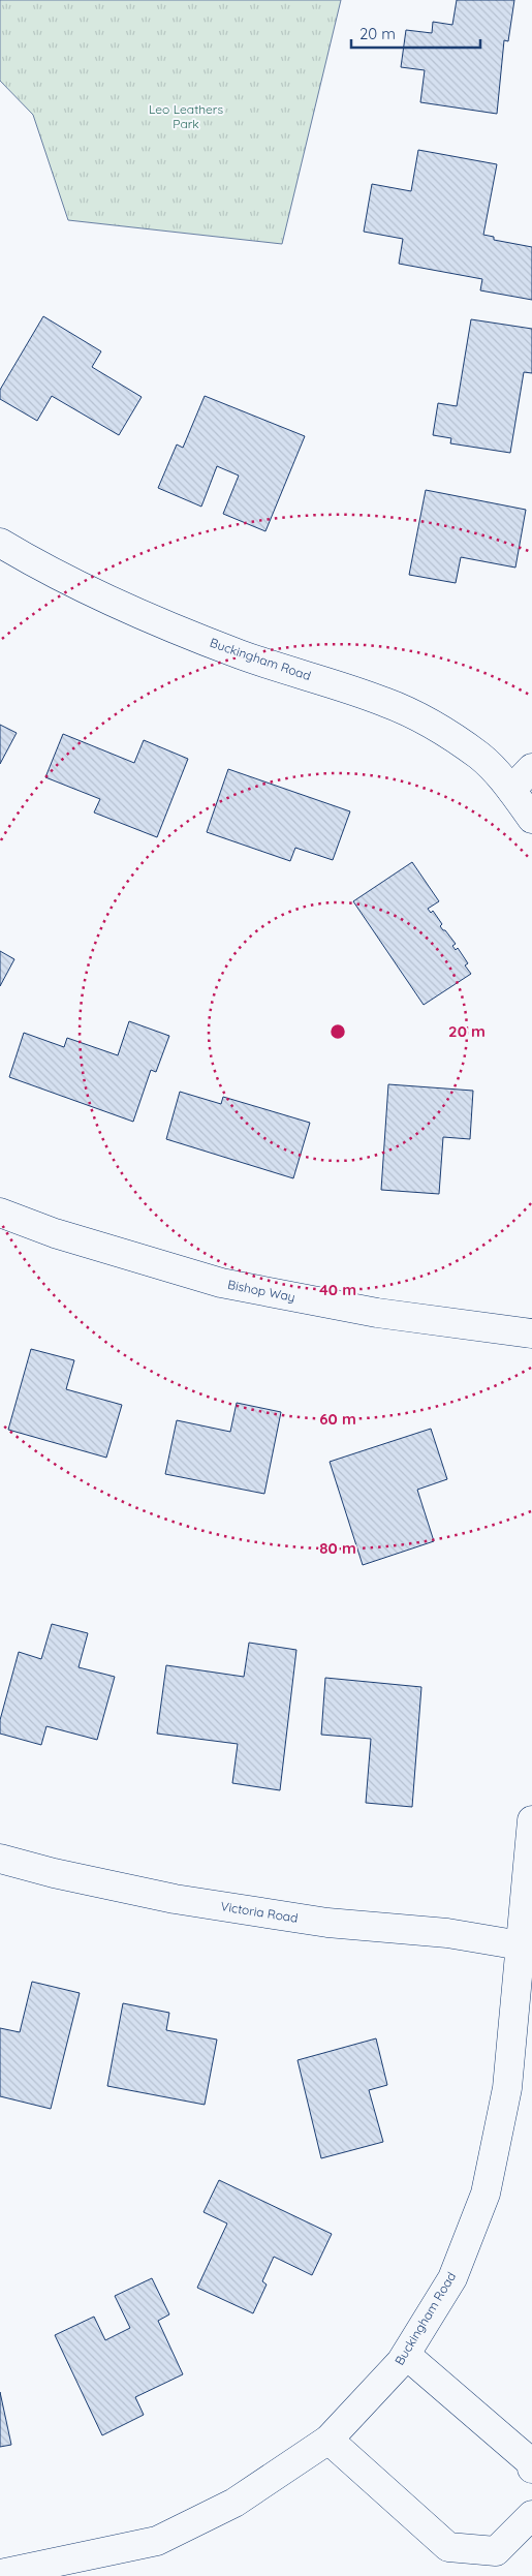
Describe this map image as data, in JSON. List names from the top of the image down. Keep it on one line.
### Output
{"streets":{"street":["Buckingham Road","Bishop Way","Victoria Road"]},"crossings":[["Buckingham Road","Victoria Road"]],"parks":["Leo Leathers Park"],"scale_bar":"20 m","rings":["20 m","40 m","60 m","80 m"]}
